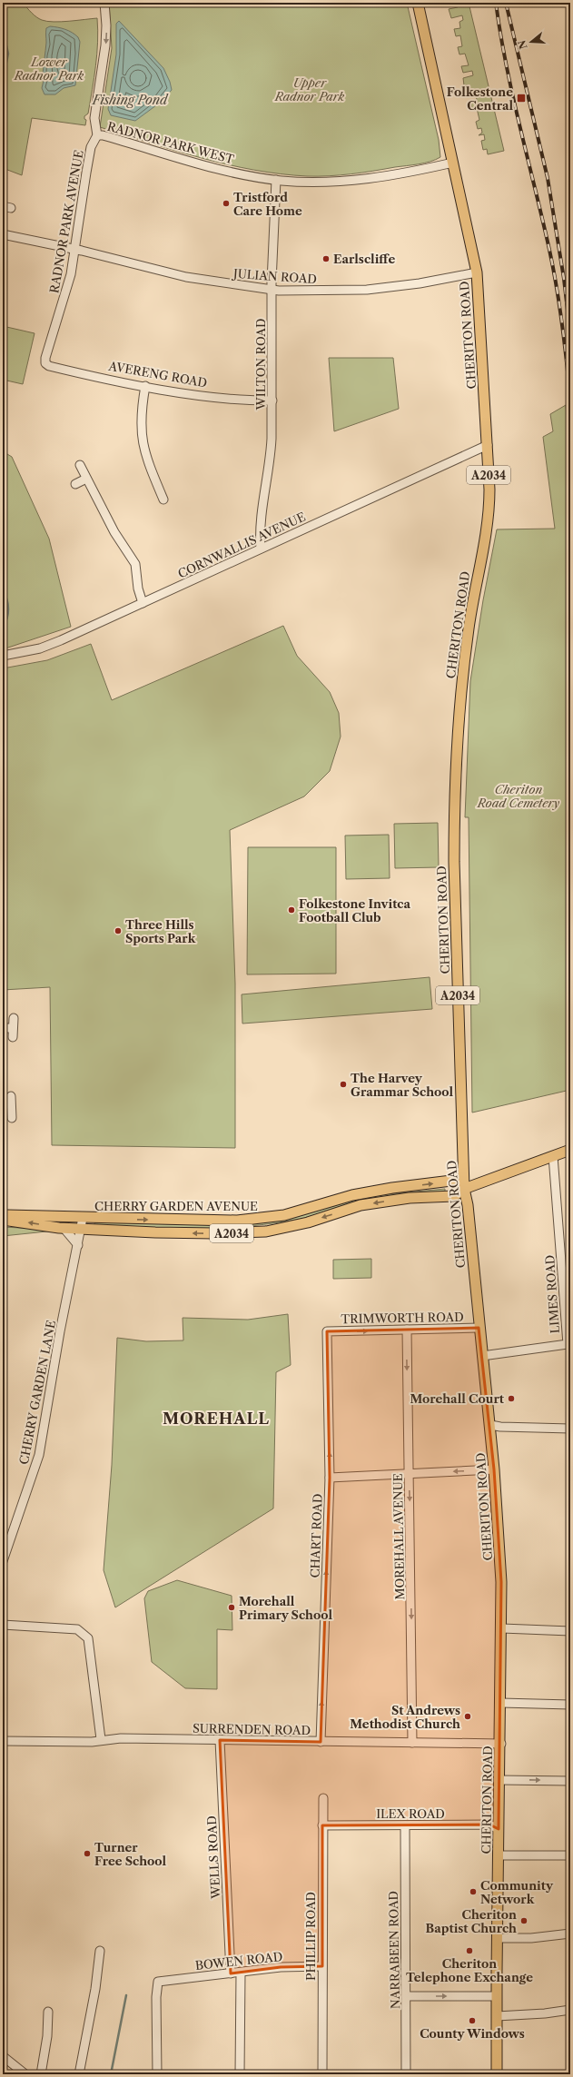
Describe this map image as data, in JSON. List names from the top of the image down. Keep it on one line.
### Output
{"streets":{"main road":["CHERITON ROAD","A2034","CHERRY GARDEN AVENUE"],"street":["RADNOR PARK WEST","RADNOR PARK AVENUE","JULIAN ROAD","WILTON ROAD","AVERENG ROAD","CORNWALLIS AVENUE","LIMES ROAD","TRIMWORTH ROAD","CHERRY GARDEN LANE","CHART ROAD","MOREHALL AVENUE","SURRENDEN ROAD","ILEX ROAD","WELLS ROAD","PHILLIP ROAD","NARRABEEN ROAD","BOWEN ROAD"]},"crossings":[["RADNOR PARK WEST","RADNOR PARK AVENUE"],["RADNOR PARK WEST","CHERITON ROAD"],["RADNOR PARK WEST","WILTON ROAD"],["RADNOR PARK AVENUE","JULIAN ROAD"],["RADNOR PARK AVENUE","AVERENG ROAD"],["JULIAN ROAD","CHERITON ROAD"],["JULIAN ROAD","WILTON ROAD"],["CHERITON ROAD","CORNWALLIS AVENUE"],["CHERITON ROAD","CHERRY GARDEN AVENUE"],["CHERITON ROAD","LIMES ROAD"],["CHERITON ROAD","TRIMWORTH ROAD"],["CHERITON ROAD","SURRENDEN ROAD"],["CHERITON ROAD","ILEX ROAD"],["WILTON ROAD","AVERENG ROAD"],["WILTON ROAD","CORNWALLIS AVENUE"],["CHERRY GARDEN AVENUE","CHERRY GARDEN LANE"],["TRIMWORTH ROAD","CHART ROAD"],["TRIMWORTH ROAD","MOREHALL AVENUE"],["CHART ROAD","SURRENDEN ROAD"],["MOREHALL AVENUE","SURRENDEN ROAD"],["SURRENDEN ROAD","WELLS ROAD"],["ILEX ROAD","PHILLIP ROAD"],["ILEX ROAD","NARRABEEN ROAD"],["WELLS ROAD","BOWEN ROAD"],["PHILLIP ROAD","BOWEN ROAD"]],"one_way":["RADNOR PARK AVENUE","TRIMWORTH ROAD","CHART ROAD","MOREHALL AVENUE"],"districts":["MOREHALL"],"water":["Fishing Pond"],"parks":["Lower Radnor Park","Upper Radnor Park","Cheriton Road Cemetery"],"places":{"transit":["Folkestone Central"],"other":["Tristford Care Home","Earlscliffe","Folkestone Invitca Football Club","Three Hills Sports Park","The Harvey Grammar School","Morehall Court","Morehall Primary School","St Andrews Methodist Church","Turner Free School","Community Network","Cheriton Baptist Church","Cheriton Telephone Exchange","County Windows"]},"north":"left"}
